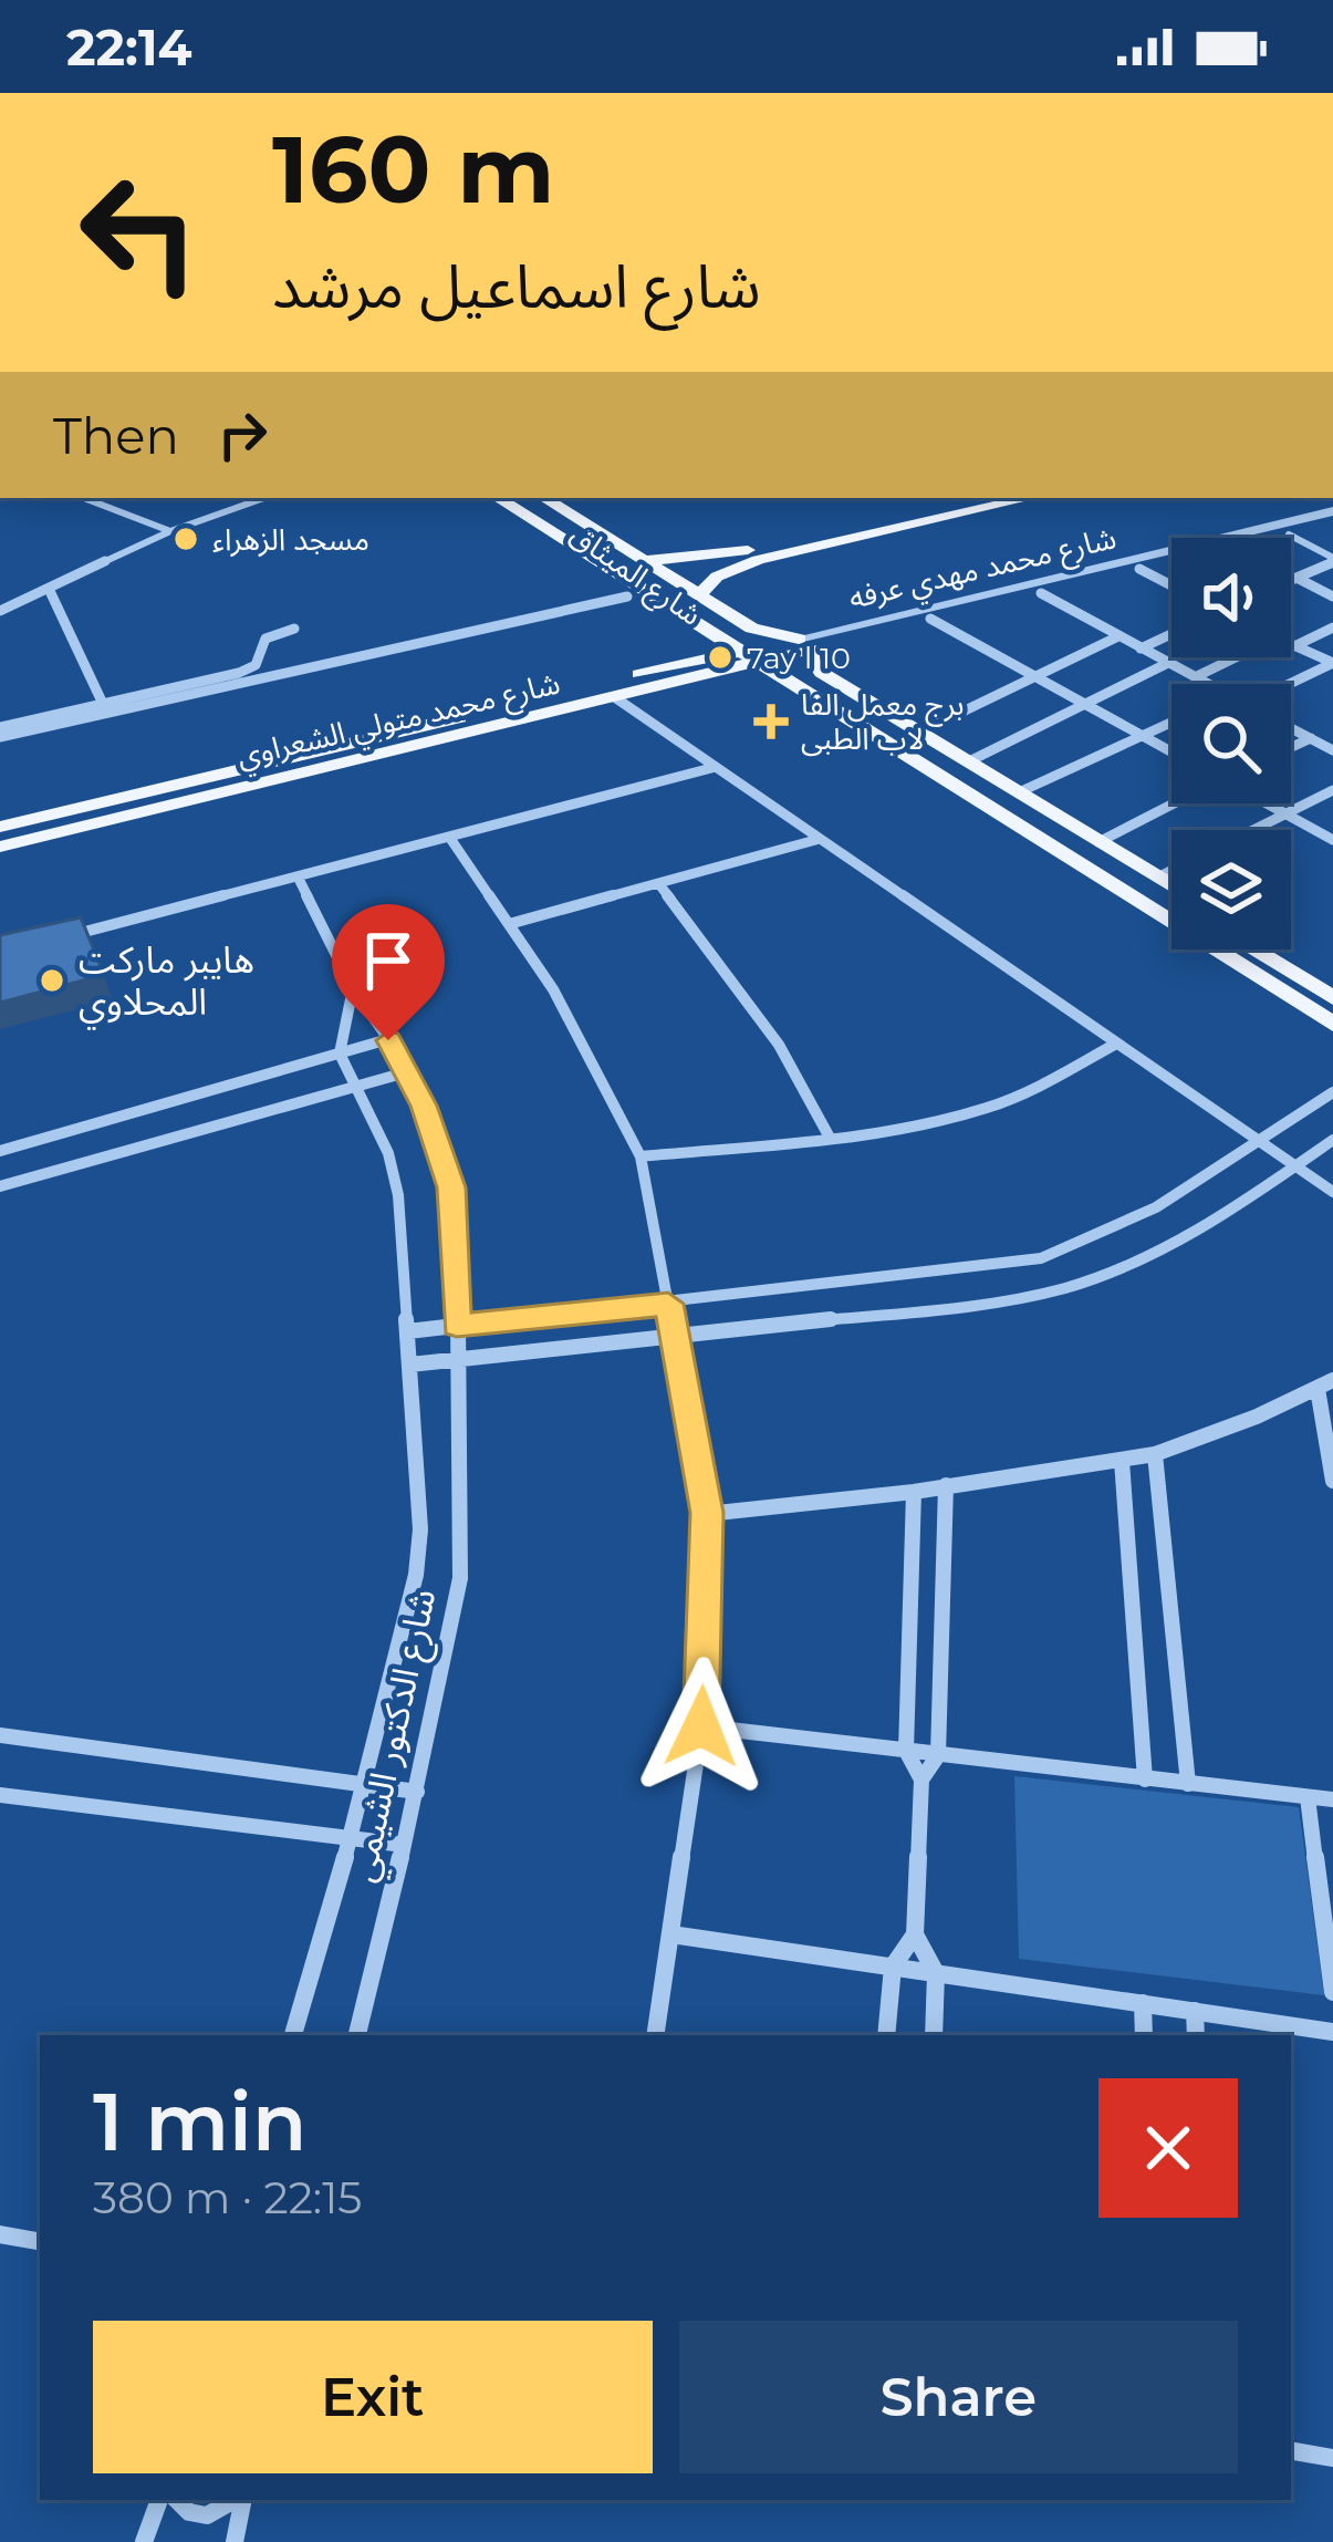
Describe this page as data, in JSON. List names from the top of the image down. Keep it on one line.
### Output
{"streets":{"main road":["شارع الميثاق","شارع محمد متولي الشعراوي"],"street":["شارع محمد مهدي عرفه","شارع الدكتور الشيمي"]},"crossings":[["شارع محمد مهدي عرفه","شارع الميثاق"],["شارع محمد مهدي عرفه","شارع محمد متولي الشعراوي"],["شارع الميثاق","شارع محمد متولي الشعراوي"]],"places":{"other":["مسجد الزهراء","7ay l 10","هايبر ماركت المحلاوي"],"health":["برج معمل الفا لاب الطبى"]},"page":{"status":"22:14","turn":["160 m","شارع اسماعيل مرشد"],"then":"Then","heading":["1 min","380 m · 22:15"],"buttons":["Exit","Share"]}}
